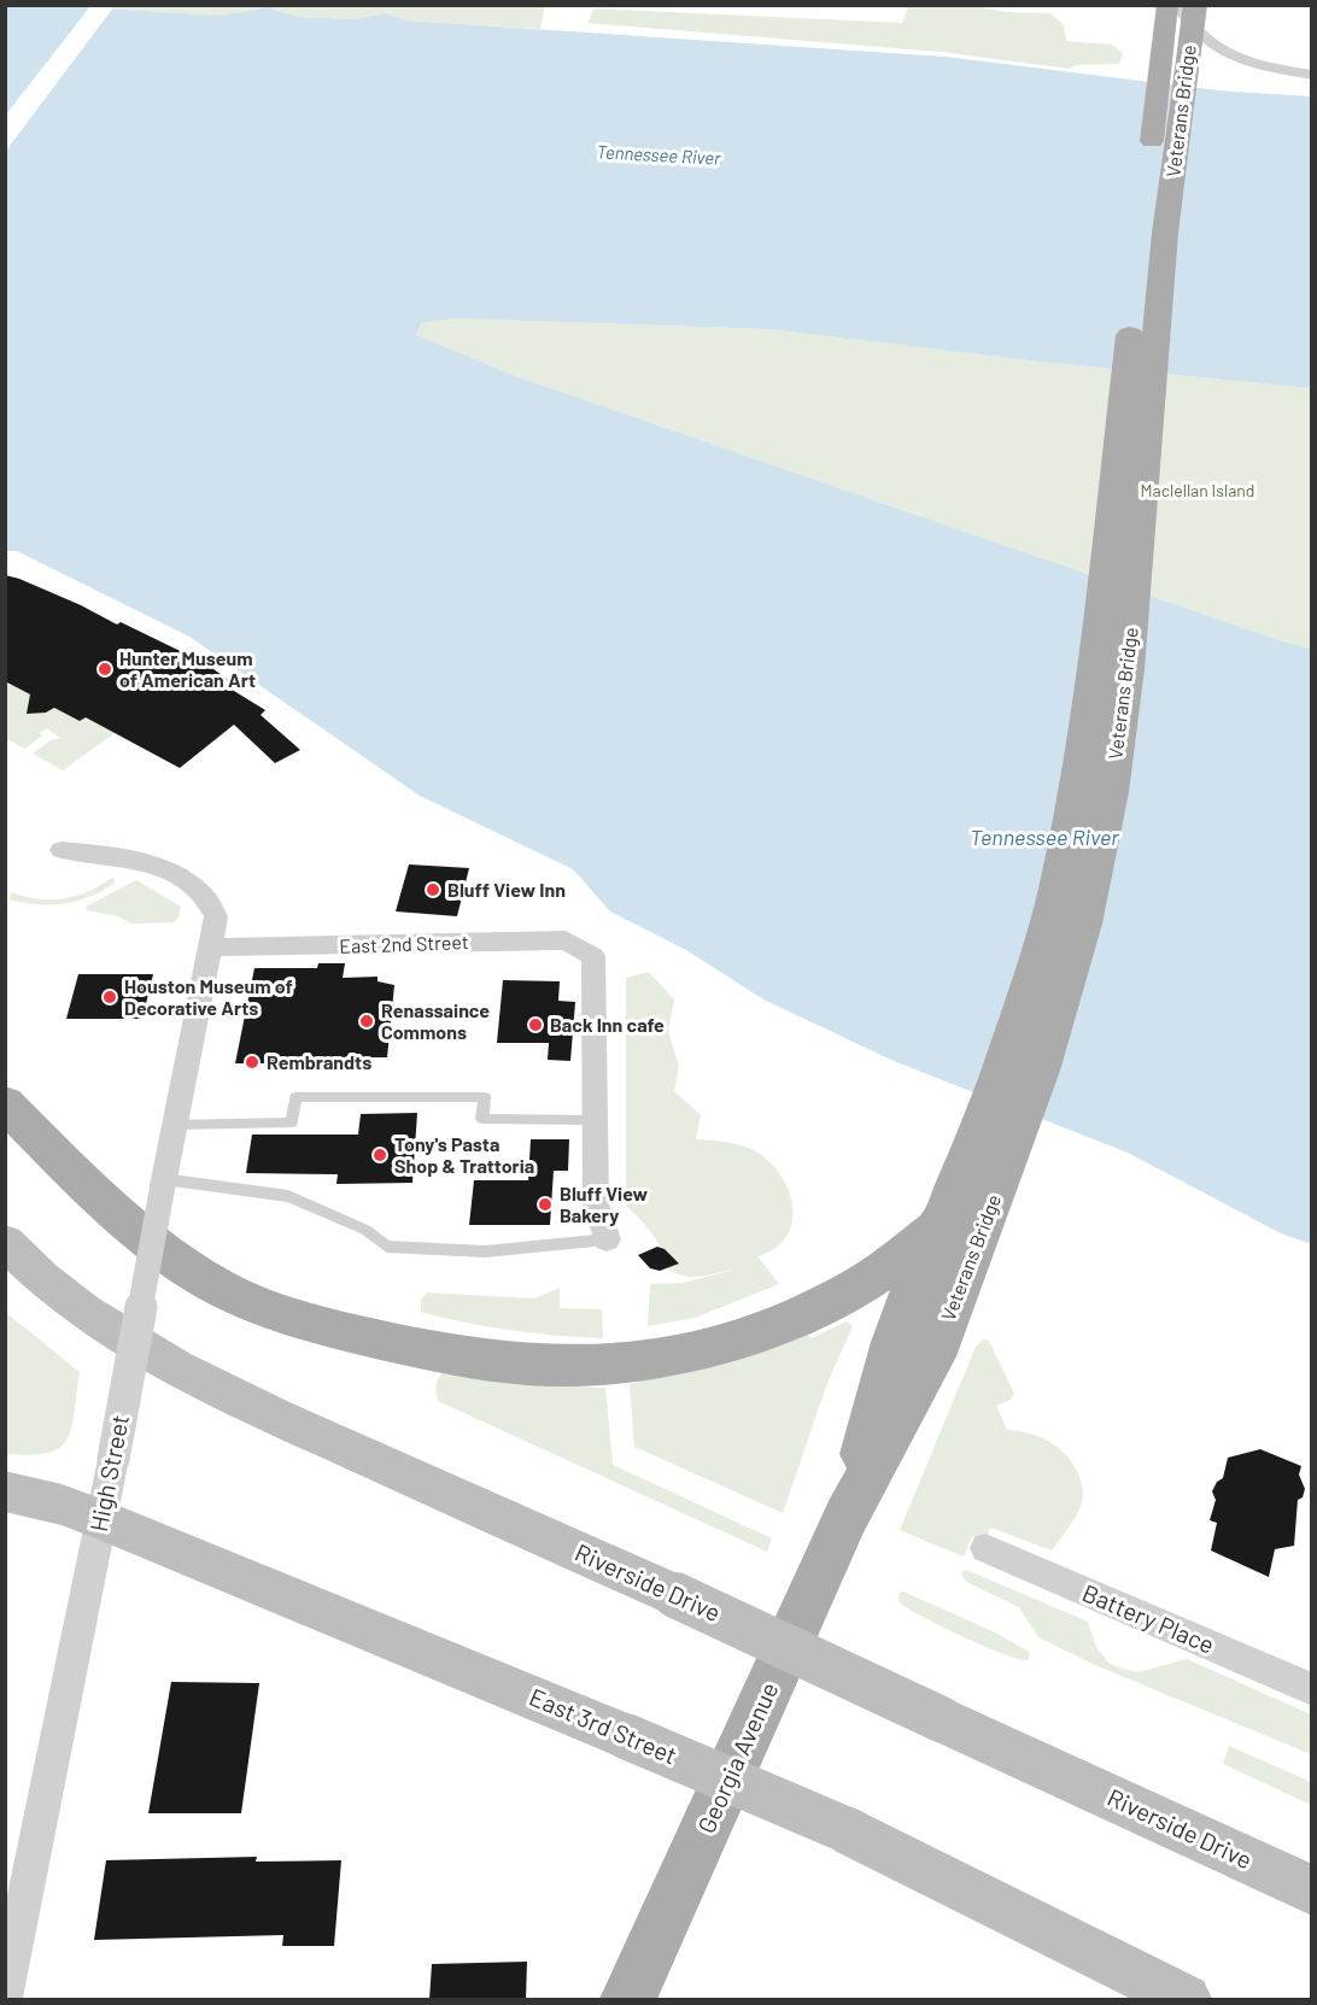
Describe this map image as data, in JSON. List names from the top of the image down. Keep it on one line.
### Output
{"streets":{"main road":["Veterans Bridge","Riverside Drive","East 3rd Street","Georgia Avenue"],"street":["East 2nd Street","High Street","Battery Place"]},"crossings":[["Veterans Bridge","Georgia Avenue"],["East 2nd Street","High Street"],["High Street","East 3rd Street"]],"water":["Tennessee River"],"parks":["Maclellan Island"],"places":["Hunter Museum of American Art","Bluff View Inn","Houston Museum of Decorative Arts","Renassaince Commons","Back Inn cafe","Rembrandts","Tony's Pasta Shop & Trattoria","Bluff View Bakery"]}
